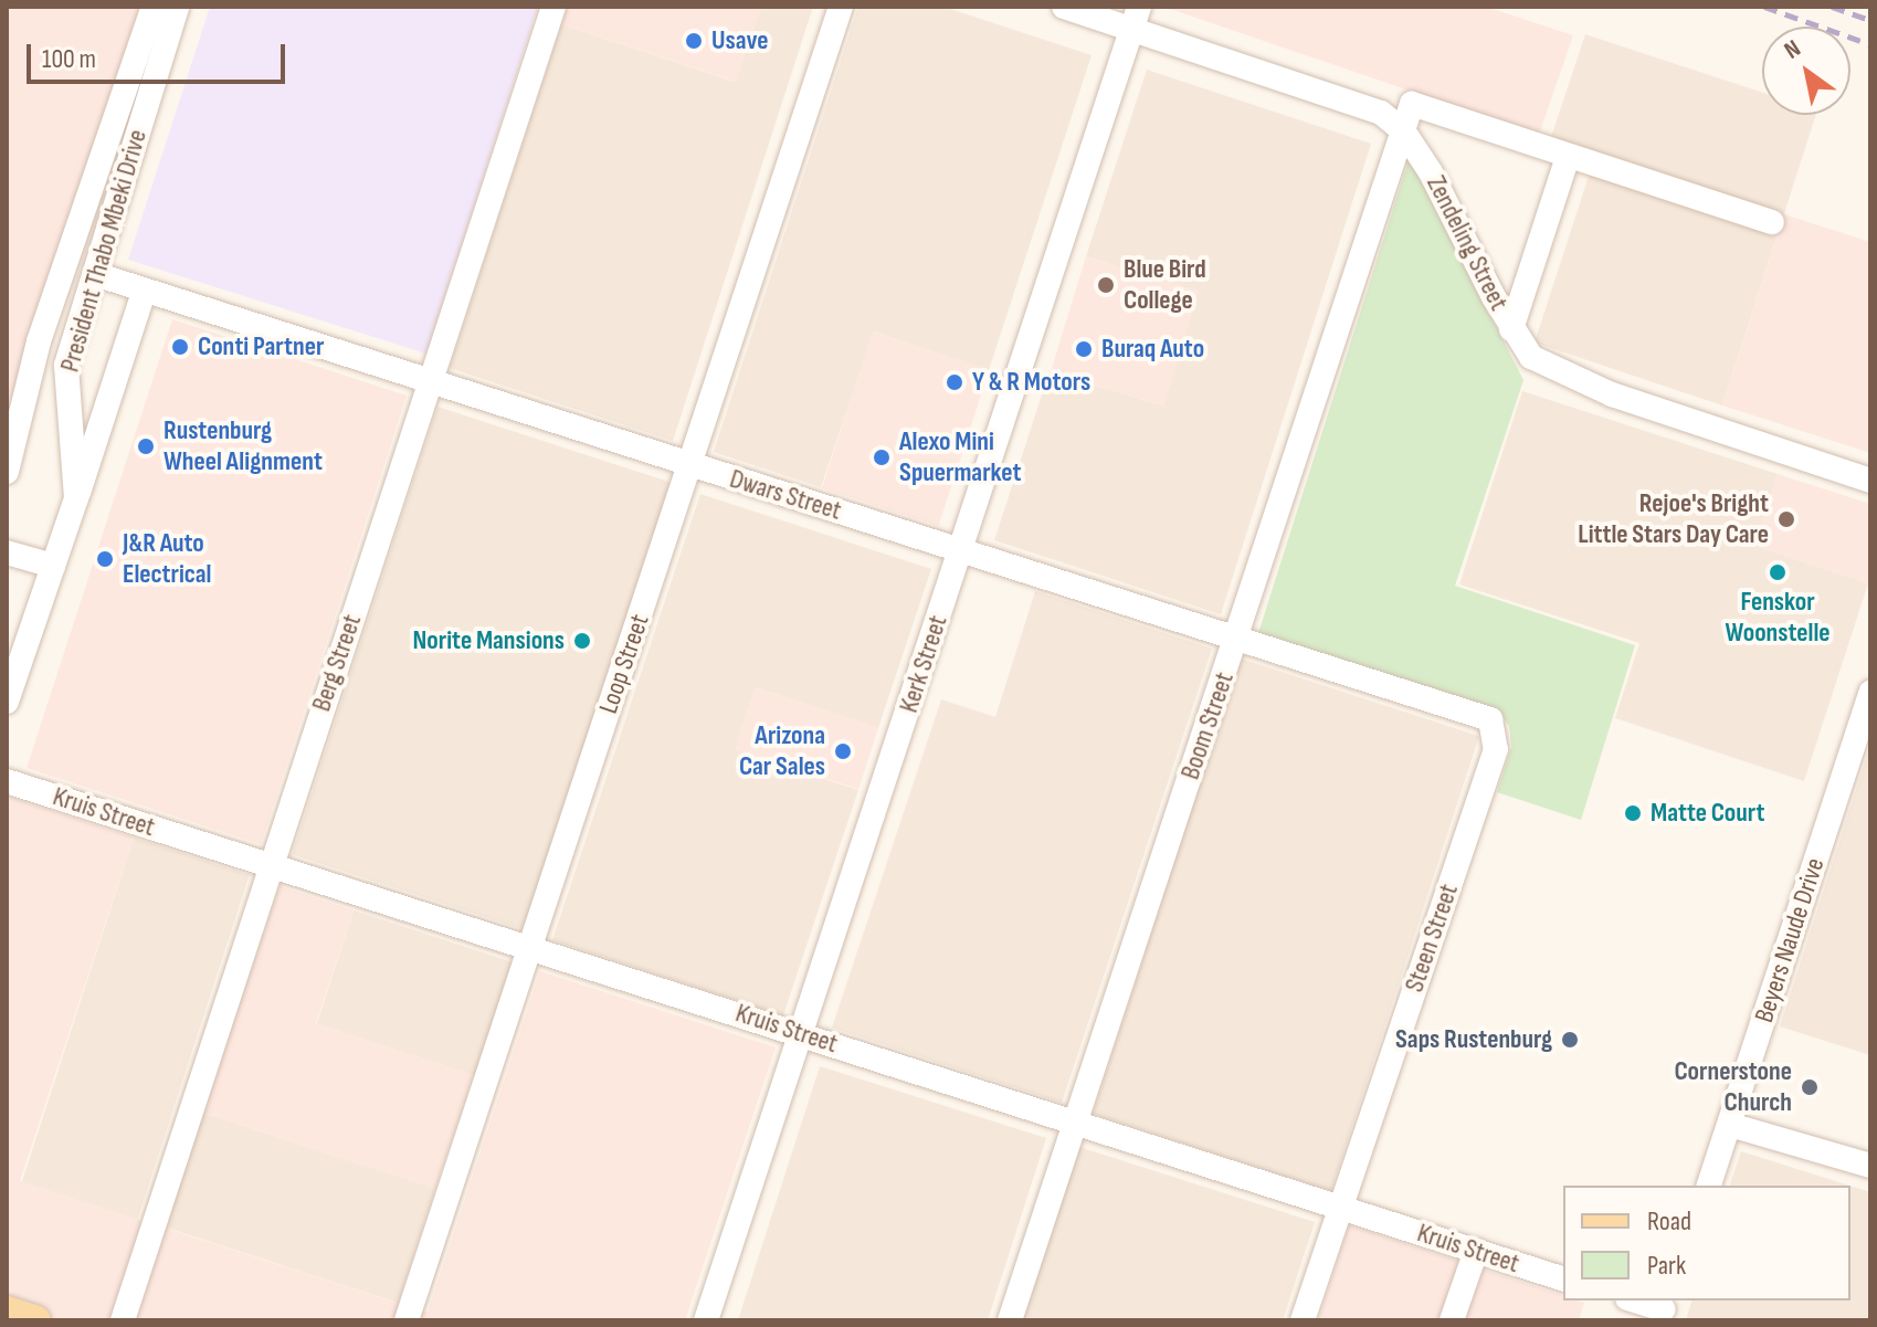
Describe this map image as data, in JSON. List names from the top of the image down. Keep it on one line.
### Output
{"streets":{"street":["Zendeling Street","President Thabo Mbeki Drive","Dwars Street","Berg Street","Loop Street","Kerk Street","Boom Street","Kruis Street","Steen Street","Beyers Naude Drive"]},"crossings":[["Zendeling Street","Kerk Street"],["Zendeling Street","Boom Street"],["President Thabo Mbeki Drive","Dwars Street"],["Dwars Street","Berg Street"],["Dwars Street","Loop Street"],["Dwars Street","Kerk Street"],["Dwars Street","Boom Street"],["Dwars Street","Steen Street"],["Berg Street","Kruis Street"],["Loop Street","Kruis Street"],["Kerk Street","Kruis Street"],["Boom Street","Kruis Street"],["Kruis Street","Steen Street"]],"places":["Usave","Blue Bird College","Conti Partner","Buraq Auto","Y & R Motors","Rustenburg Wheel Alignment","Alexo Mini Spuermarket","Rejoe's Bright Little Stars Day Care","J&R Auto Electrical","Fenskor Woonstelle","Norite Mansions","Arizona Car Sales","Matte Court","Saps Rustenburg","Cornerstone Church"],"legend":["Road","Park"],"scale_bar":"100 m","north":"top left"}
